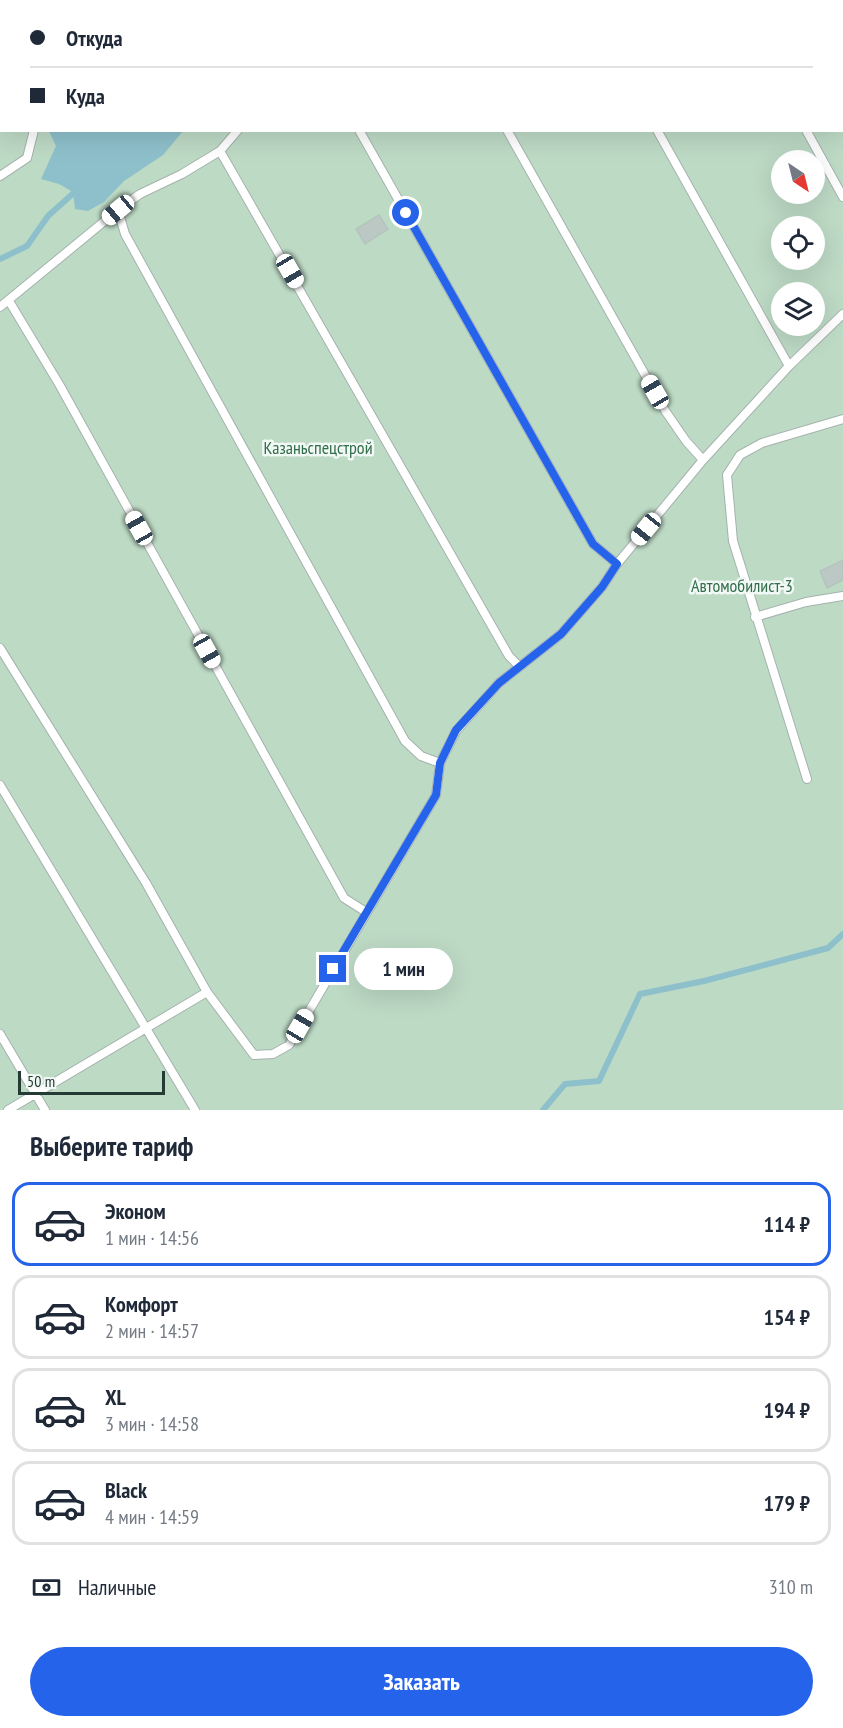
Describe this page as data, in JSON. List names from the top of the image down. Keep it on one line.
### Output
{"parks":["Казаньспецстрой","Автомобилист-3"],"scale_bar":"50 m","north":"bottom right","page":{"banner":["Откуда","Куда"],"bubble":"1 мин","scale":"50 m","heading":"Выберите тариф","list":[{"name":"Эконом","note":"1 мин · 14:56","value":"114 ₽"},{"name":"Комфорт","note":"2 мин · 14:57","value":"154 ₽"},{"name":"XL","note":"3 мин · 14:58","value":"194 ₽"},{"name":"Black","note":"4 мин · 14:59","value":"179 ₽"}],"pay":["Наличные","310 m"],"buttons":"Заказать"}}
